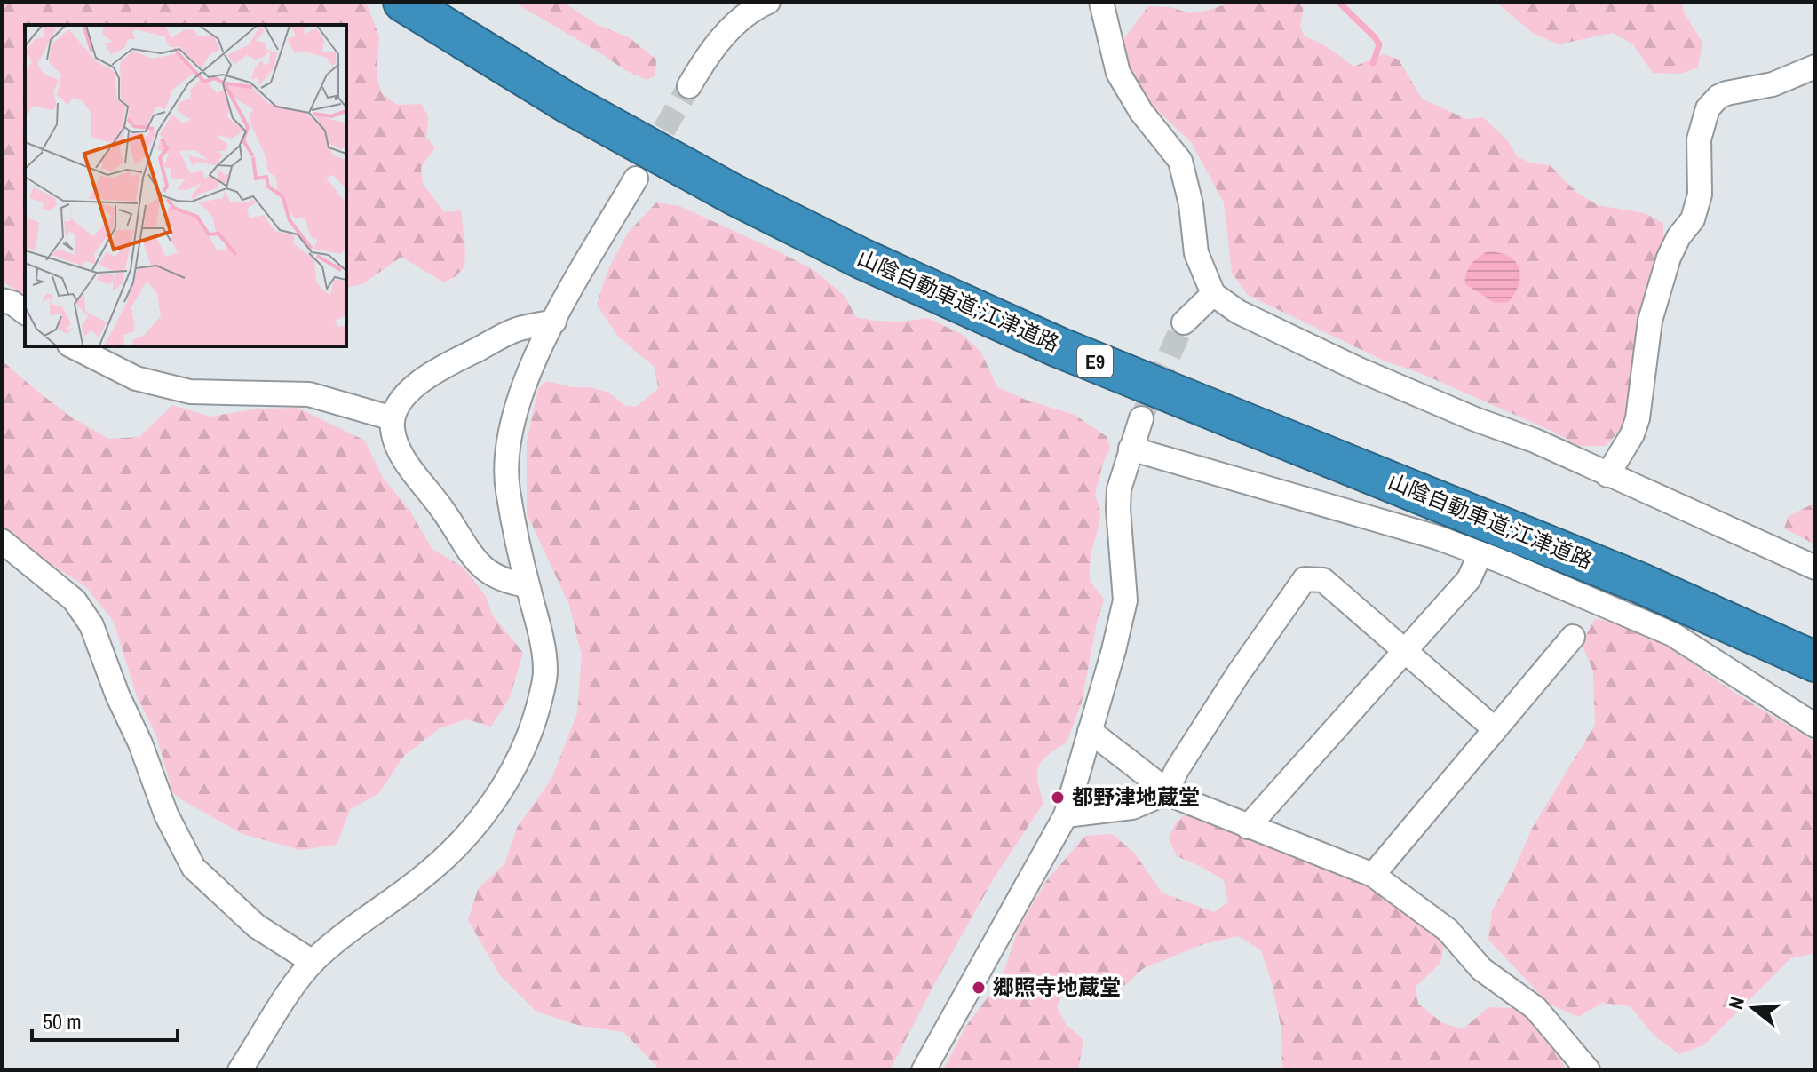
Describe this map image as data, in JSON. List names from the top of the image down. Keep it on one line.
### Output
{"streets":{"highway":["山陰自動車道;江津道路","E9"]},"places":["都野津地蔵堂","郷照寺地蔵堂"],"scale_bar":"50 m","north":"left"}
